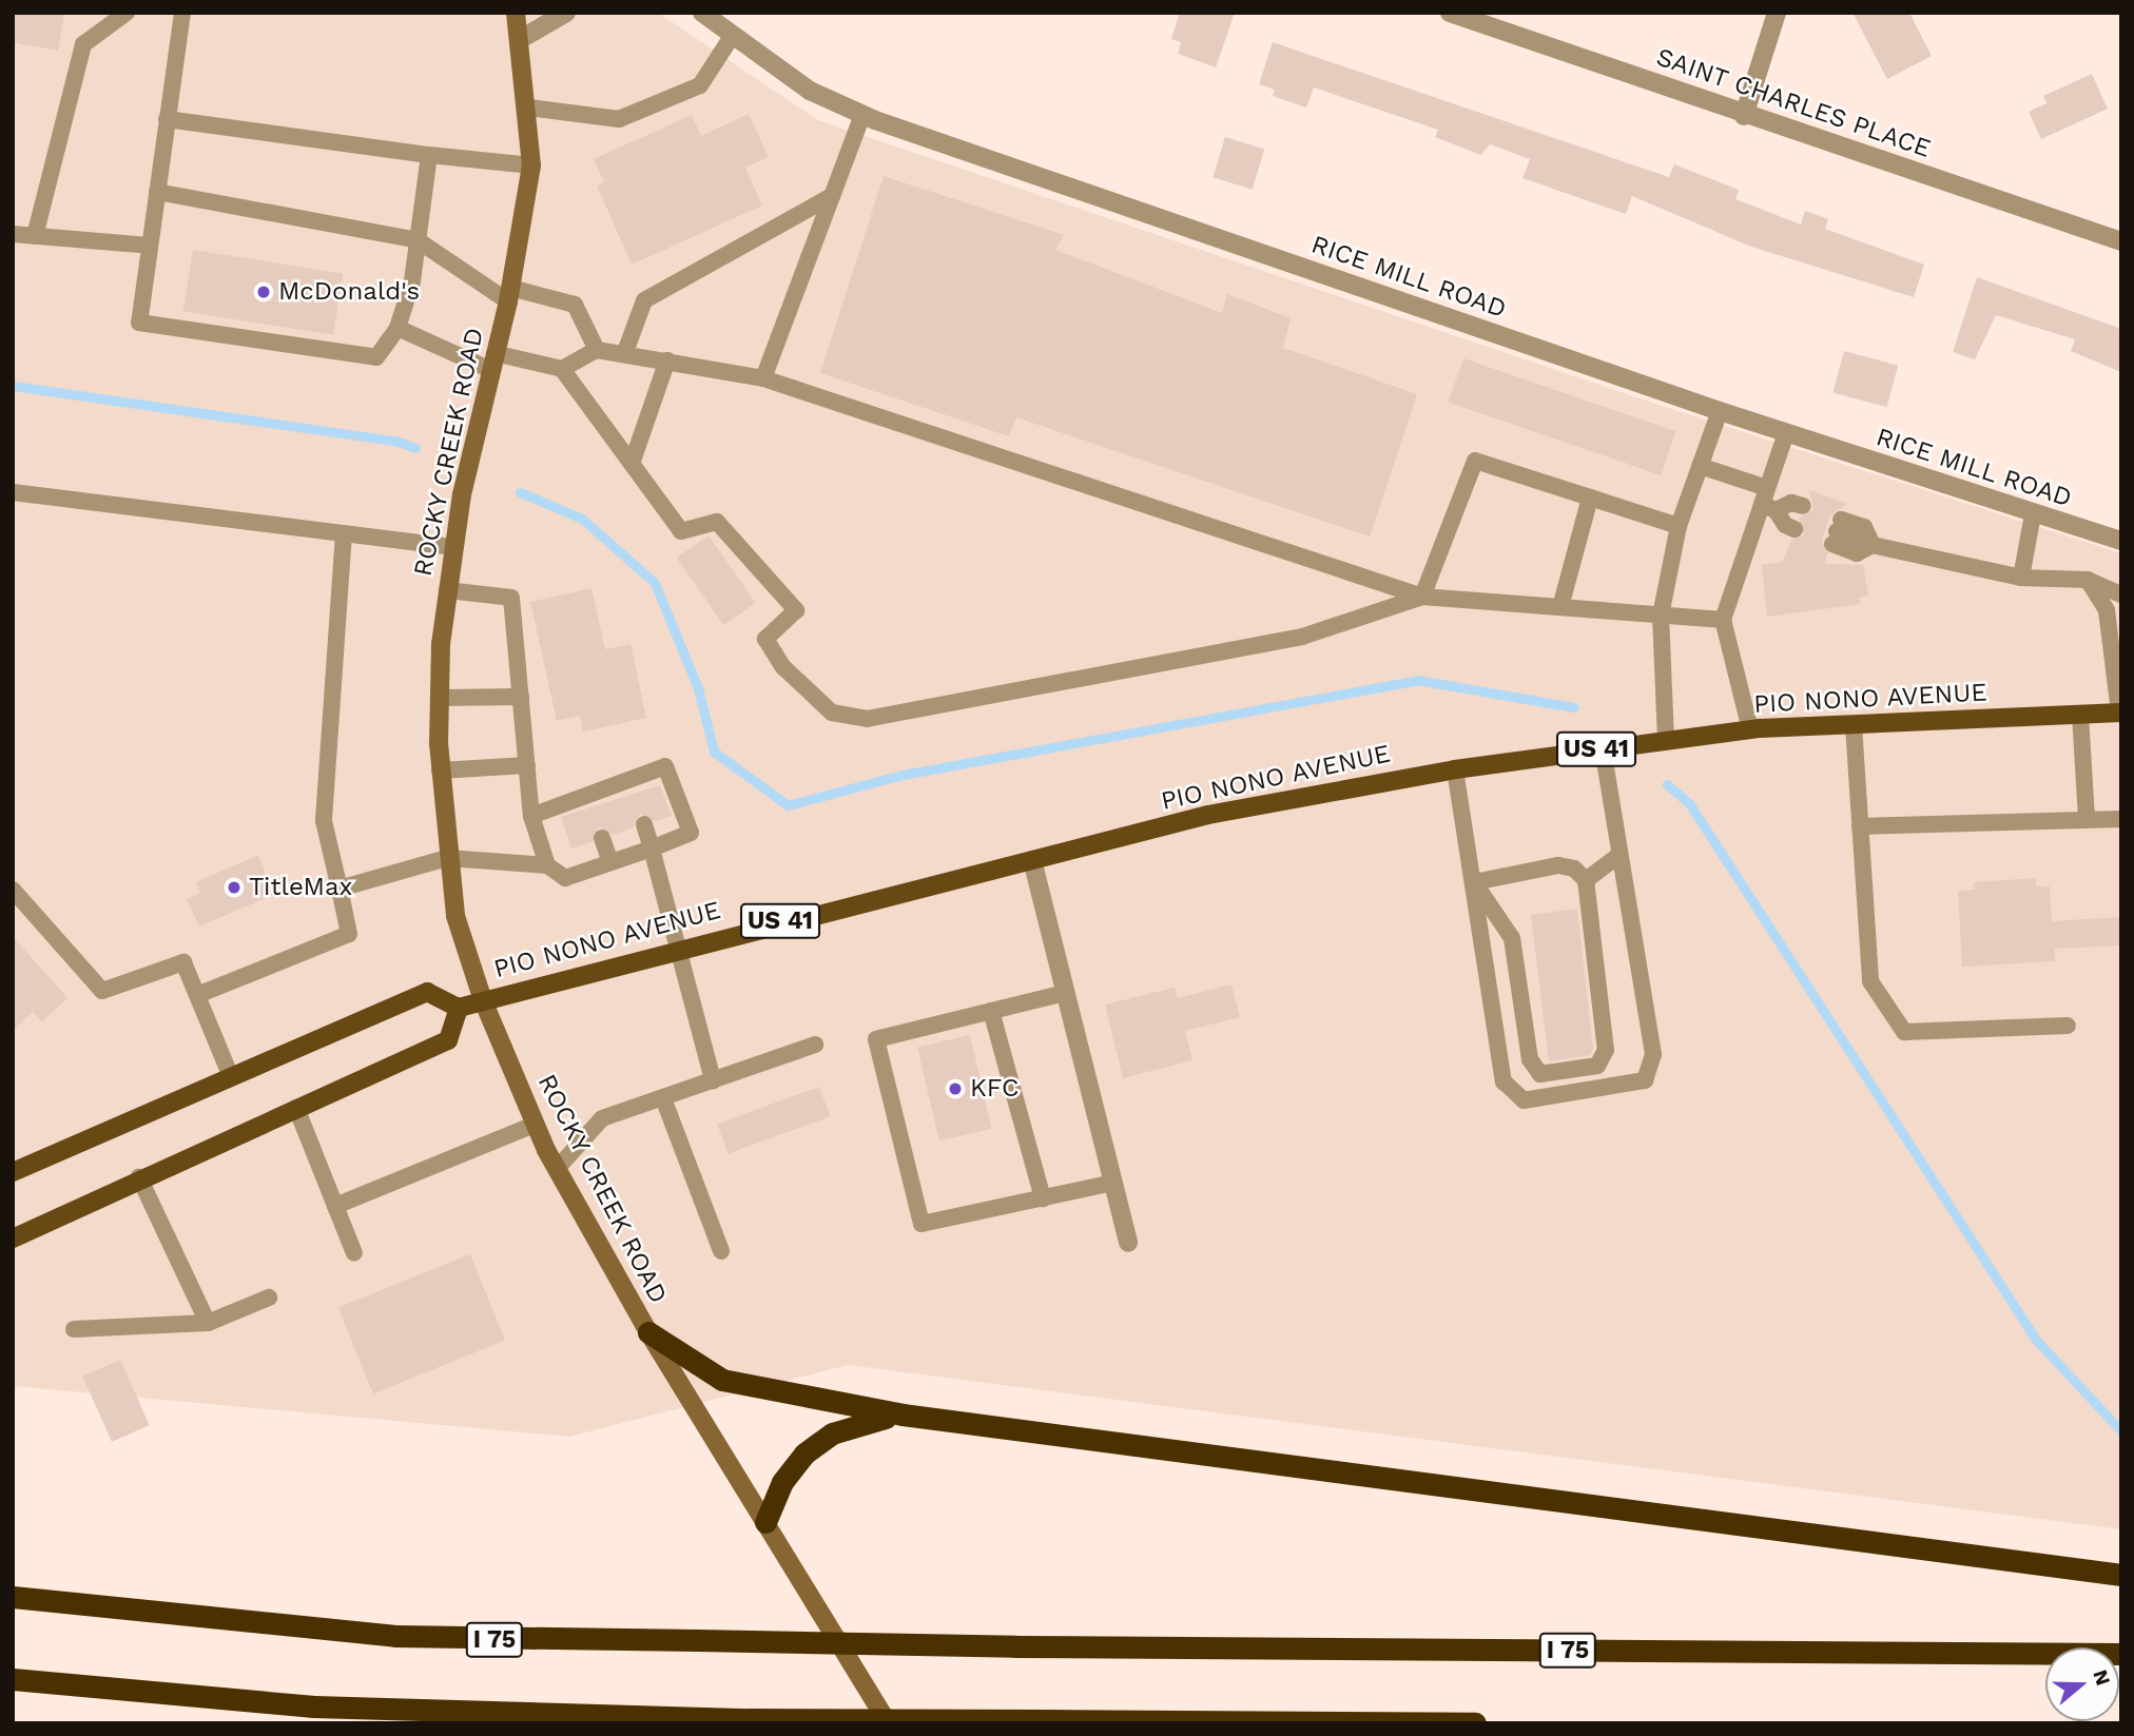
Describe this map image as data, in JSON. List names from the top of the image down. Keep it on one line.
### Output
{"streets":{"highway":["I 75"],"main road":["PIO NONO AVENUE","US 41"],"street":["SAINT CHARLES PLACE","RICE MILL ROAD","ROCKY CREEK ROAD"]},"crossings":[["ROCKY CREEK ROAD","PIO NONO AVENUE"]],"places":["McDonald's","TitleMax","KFC"],"north":"right"}
